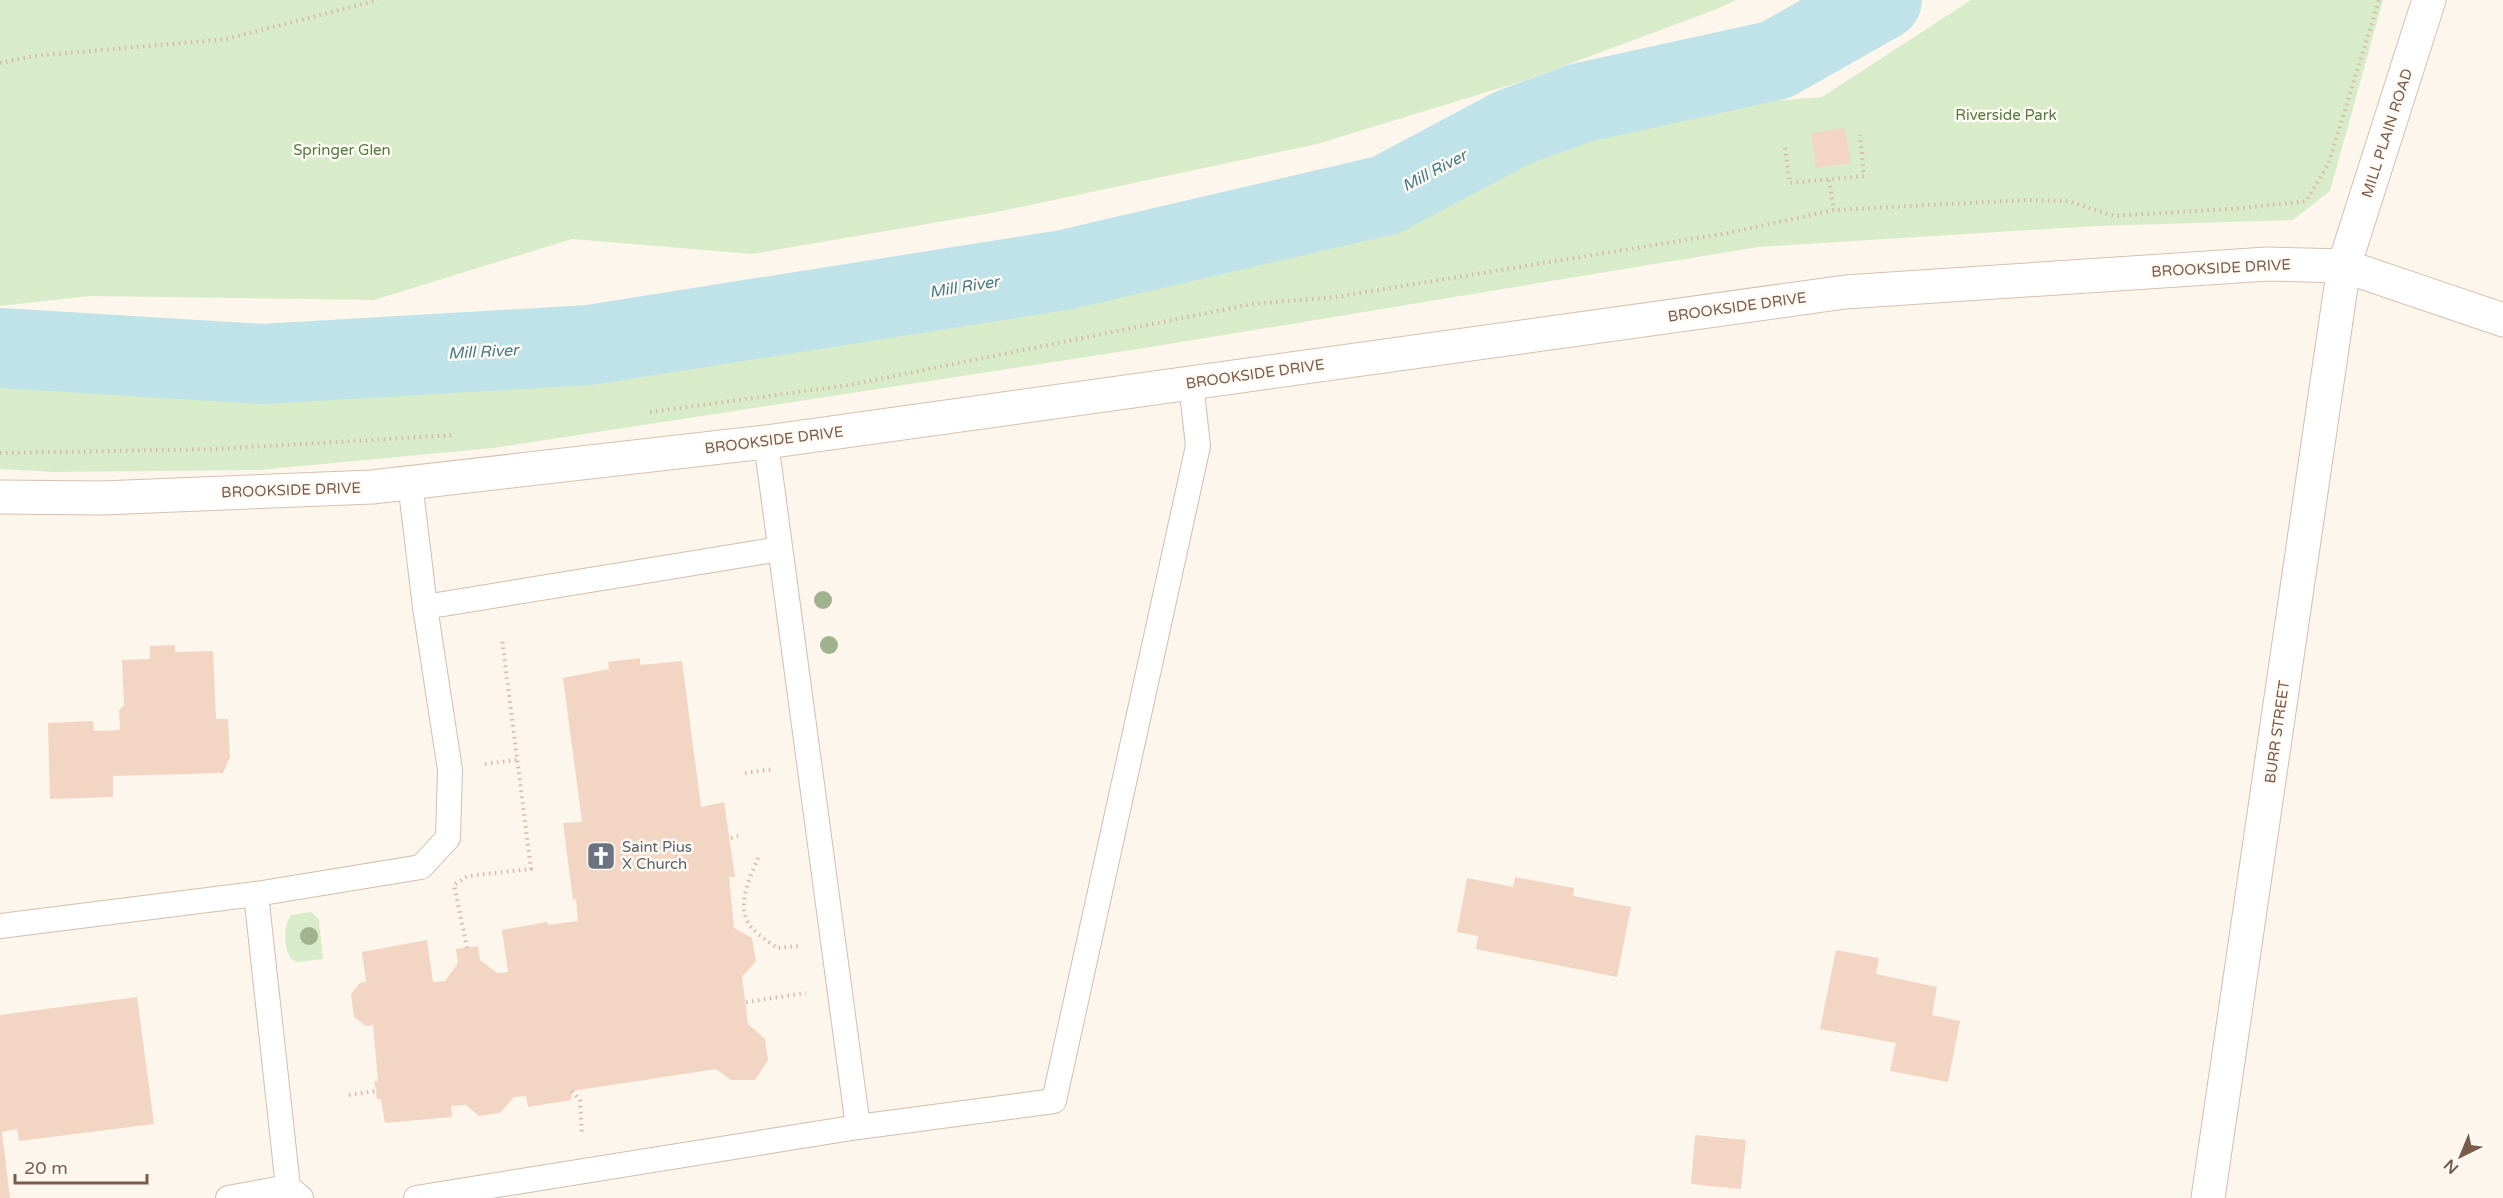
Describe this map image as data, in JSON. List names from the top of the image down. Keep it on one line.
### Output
{"streets":{"main road":["MILL PLAIN ROAD","BROOKSIDE DRIVE","BURR STREET"]},"crossings":[["MILL PLAIN ROAD","BROOKSIDE DRIVE"],["MILL PLAIN ROAD","BURR STREET"],["BROOKSIDE DRIVE","BURR STREET"]],"water":["Mill River"],"parks":["Riverside Park","Springer Glen"],"places":{"church":["Saint Pius X Church"]},"scale_bar":"20 m","north":"bottom left"}
